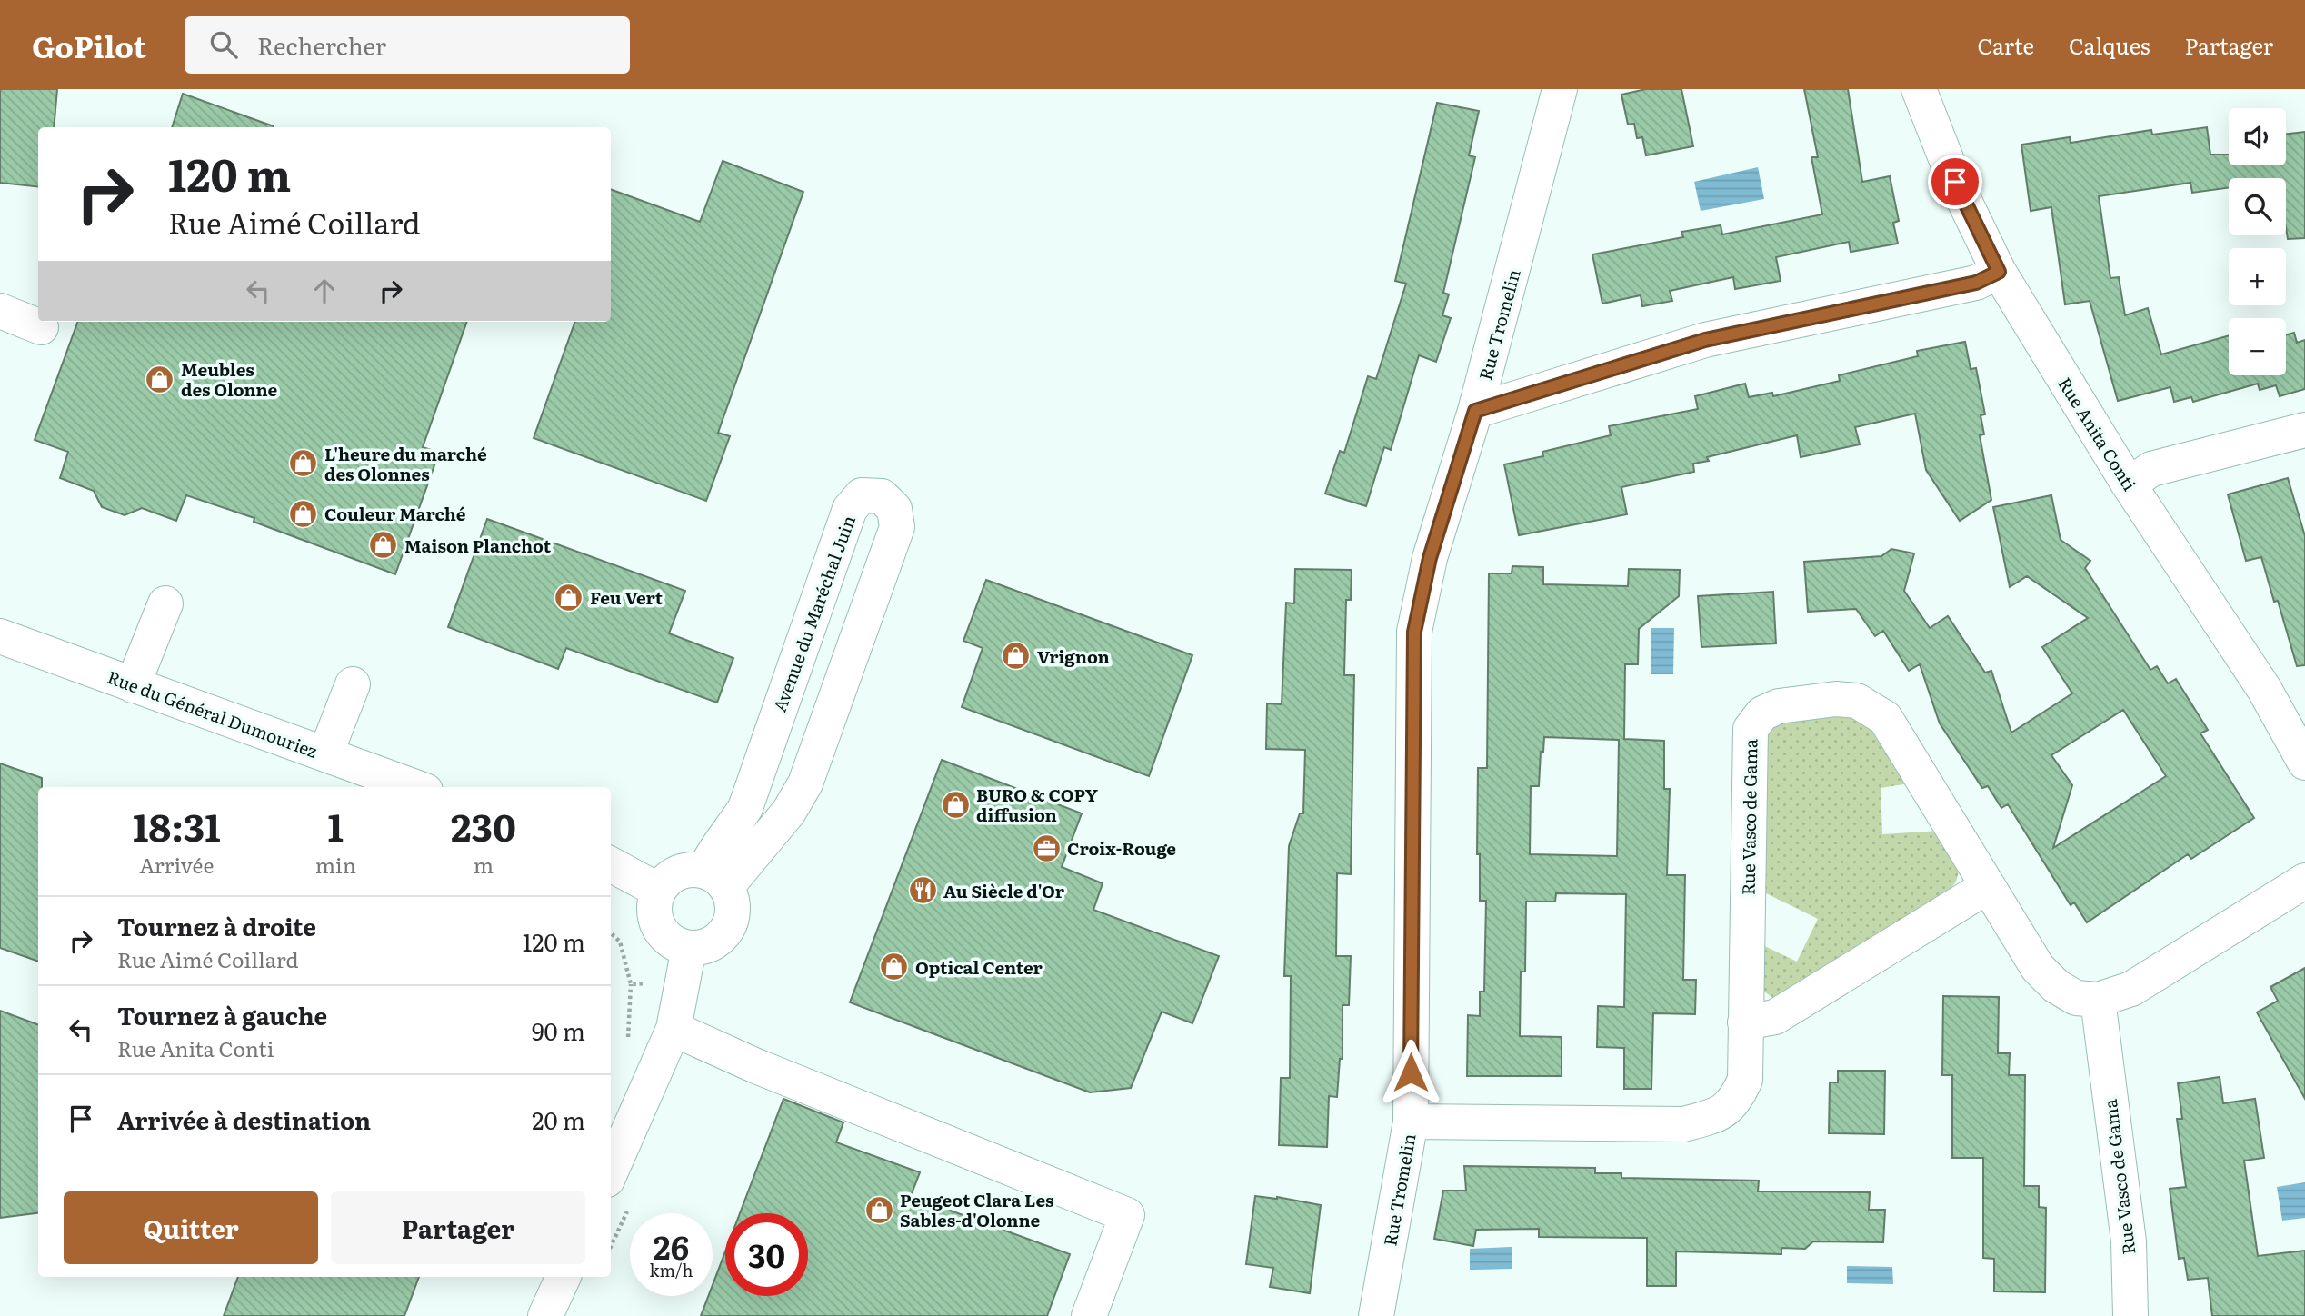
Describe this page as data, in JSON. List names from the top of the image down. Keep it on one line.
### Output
{"streets":{"street":["Rue Tromelin","Rue Anita Conti","Avenue du Maréchal Juin","Rue du Général Dumouriez","Rue Vasco de Gama"]},"crossings":[["Rue Tromelin","Rue Vasco de Gama"]],"places":{"shop":["Meubles des Olonne","L'heure du marché des Olonnes","Couleur Marché","Maison Planchot","Feu Vert","Vrignon","BURO & COPY diffusion","Optical Center","Peugeot Clara Les Sables-d'Olonne"],"office":["Croix-Rouge"],"restaurant":["Au Siècle d'Or"]},"page":{"header":"GoPilot","search":"Rechercher","nav":["Carte","Calques","Partager"],"map_buttons":["+","−"],"turn":["120 m","Rue Aimé Coillard"],"eta":["18:31","Arrivée","1","min","230","m"],"list":[{"name":"Tournez à droite","note":"Rue Aimé Coillard","value":"120 m"},{"name":"Tournez à gauche","note":"Rue Anita Conti","value":"90 m"},{"name":"Arrivée à destination","value":"20 m"}],"buttons":["Quitter","Partager"],"speed":"26 km/h","limit":"30"}}
